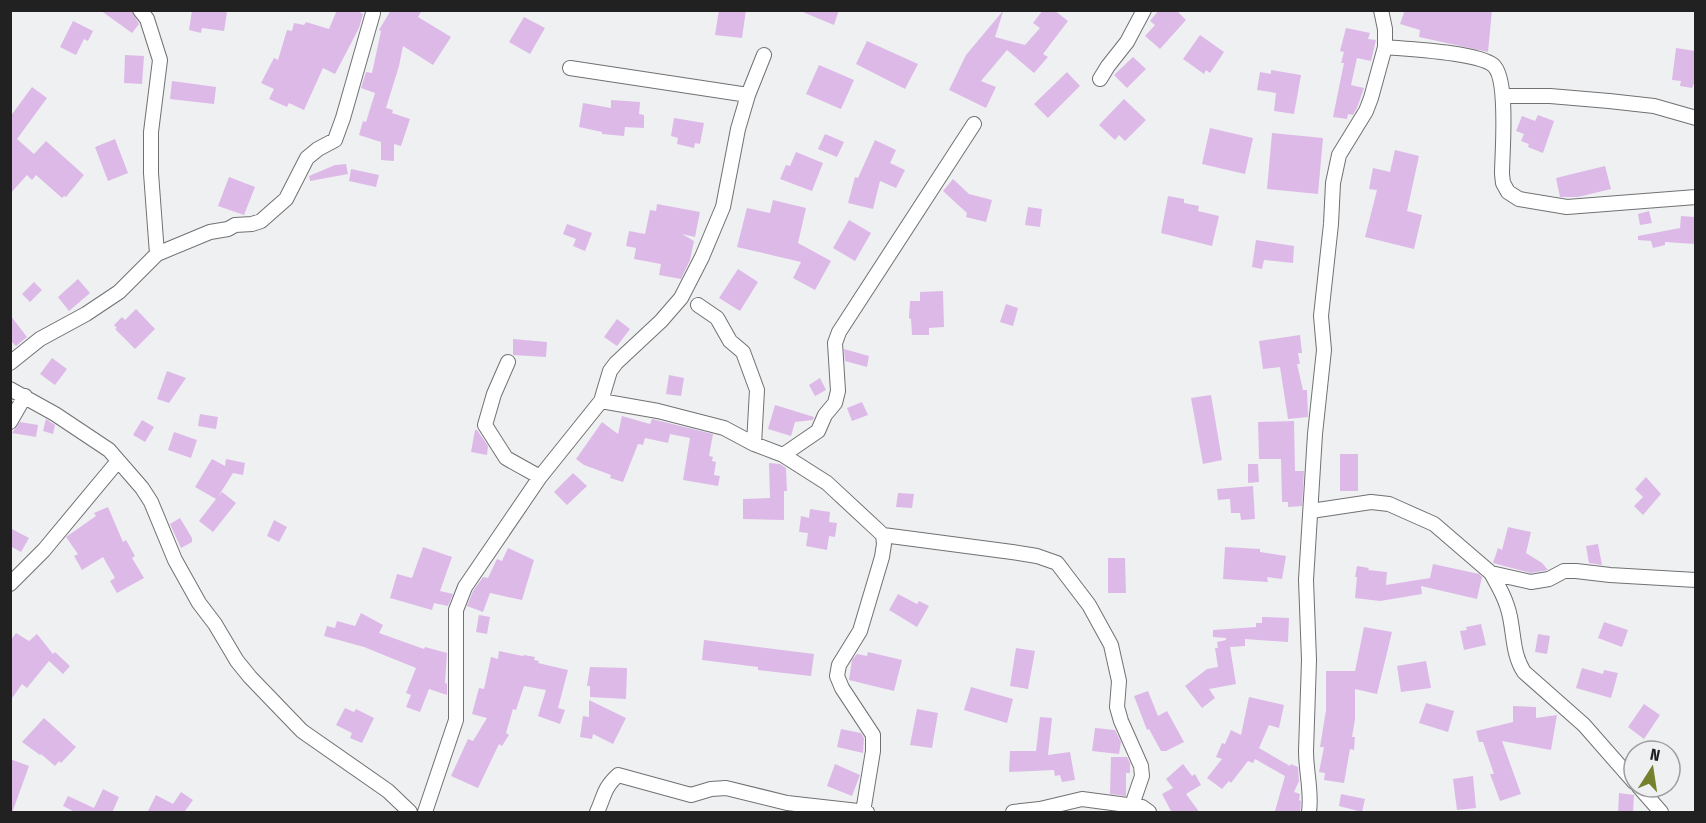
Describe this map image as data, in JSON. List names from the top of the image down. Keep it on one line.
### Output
{"north":"top"}
